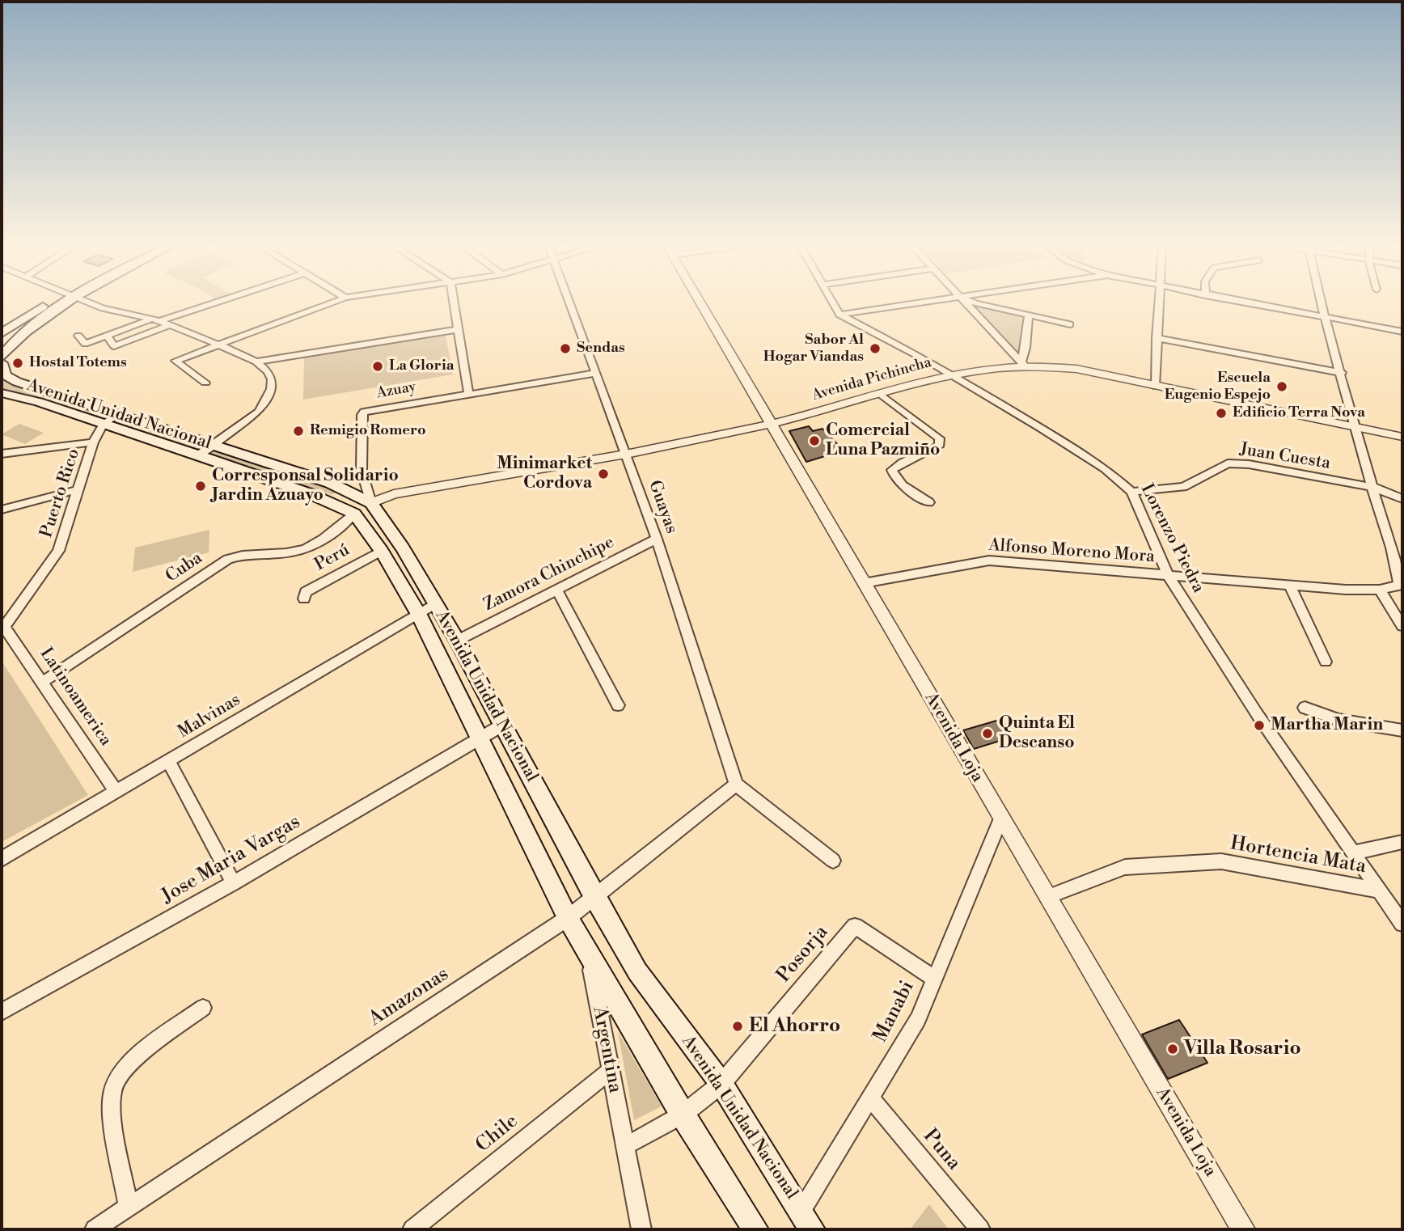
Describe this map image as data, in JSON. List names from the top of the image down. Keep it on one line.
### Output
{"streets":{"main road":["Avenida Pichincha","Avenida Unidad Nacional"],"street":["Azuay","Juan Cuesta","Puerto Rico","Guayas","Lorenzo Piedra","Alfonso Moreno Mora","Perú","Cuba","Zamora Chinchipe","Latinoamerica","Malvinas","Avenida Loja","Hortencia Mata","Jose Maria Vargas","Posorja","Amazonas","Manabi","Argentina","Chile","Puna"]},"crossings":[["Avenida Pichincha","Azuay"],["Avenida Pichincha","Avenida Unidad Nacional"],["Avenida Pichincha","Guayas"],["Avenida Pichincha","Lorenzo Piedra"],["Avenida Pichincha","Alfonso Moreno Mora"],["Avenida Pichincha","Cuba"],["Avenida Pichincha","Avenida Loja"],["Azuay","Avenida Unidad Nacional"],["Azuay","Guayas"],["Avenida Unidad Nacional","Puerto Rico"],["Avenida Unidad Nacional","Perú"],["Avenida Unidad Nacional","Cuba"],["Avenida Unidad Nacional","Zamora Chinchipe"],["Avenida Unidad Nacional","Malvinas"],["Avenida Unidad Nacional","Jose Maria Vargas"],["Avenida Unidad Nacional","Posorja"],["Avenida Unidad Nacional","Amazonas"],["Avenida Unidad Nacional","Manabi"],["Avenida Unidad Nacional","Argentina"],["Juan Cuesta","Lorenzo Piedra"],["Juan Cuesta","Alfonso Moreno Mora"],["Puerto Rico","Latinoamerica"],["Guayas","Zamora Chinchipe"],["Guayas","Amazonas"],["Lorenzo Piedra","Alfonso Moreno Mora"],["Lorenzo Piedra","Hortencia Mata"],["Alfonso Moreno Mora","Avenida Loja"],["Cuba","Latinoamerica"],["Latinoamerica","Malvinas"],["Avenida Loja","Hortencia Mata"],["Avenida Loja","Manabi"],["Posorja","Manabi"],["Manabi","Puna"],["Argentina","Chile"]],"places":["Sendas","Sabor Al Hogar Viandas","Hostal Totems","La Gloria","Escuela Eugenio Espejo","Edificio Terra Nova","Remigio Romero","Comercial Luna Pazmiño","Minimarket Cordova","Corresponsal Solidario Jardin Azuayo","Martha Marin","Quinta El Descanso","El Ahorro","Villa Rosario"]}
